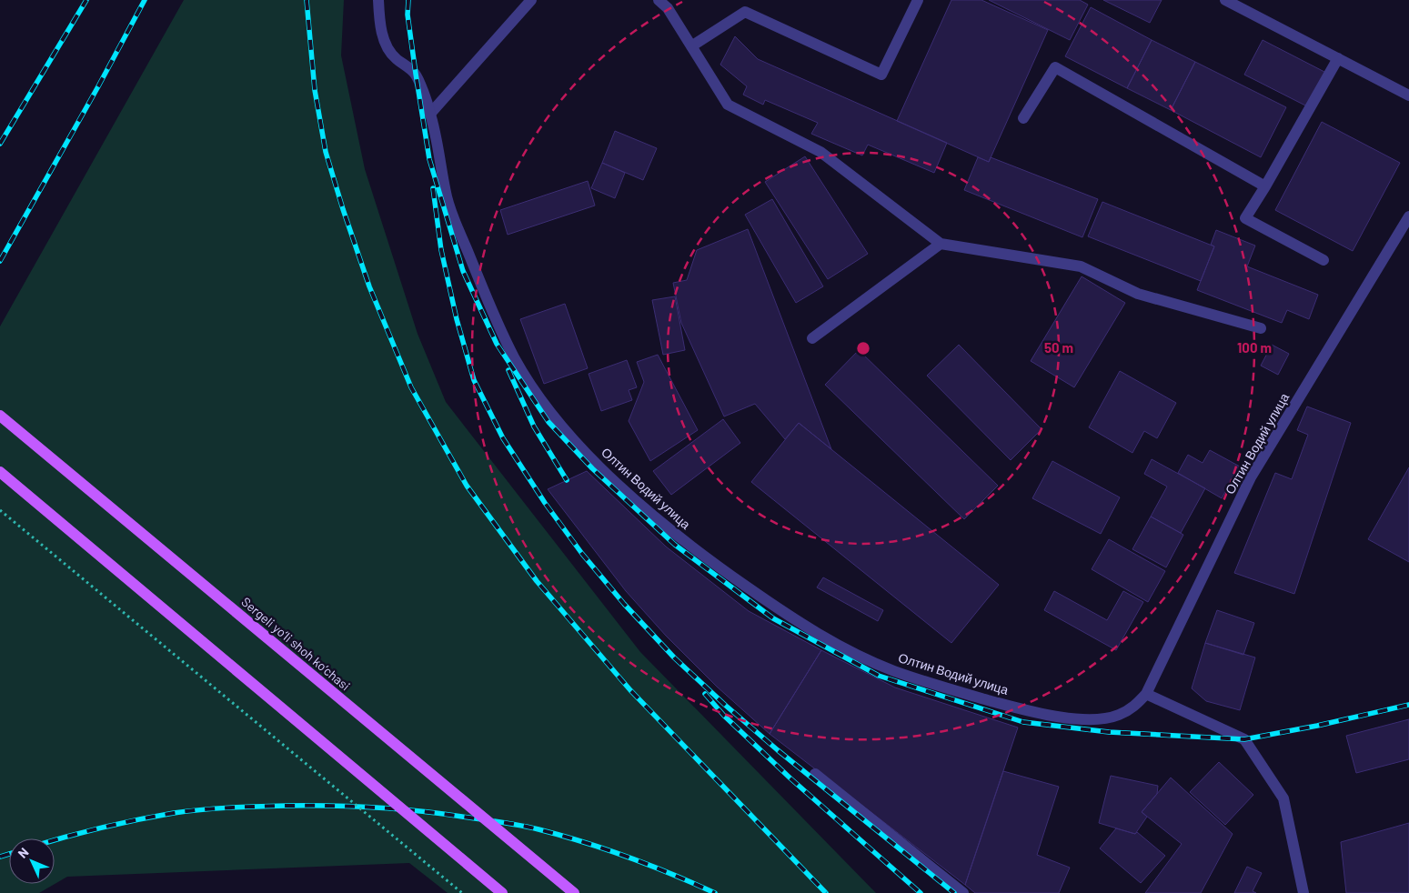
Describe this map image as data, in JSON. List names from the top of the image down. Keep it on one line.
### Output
{"streets":{"main road":["Sergeli yo‘li shoh ko‘chasi"],"street":["Олтин Водий улица"]},"north":"top left","rings":["50 m","100 m"]}
